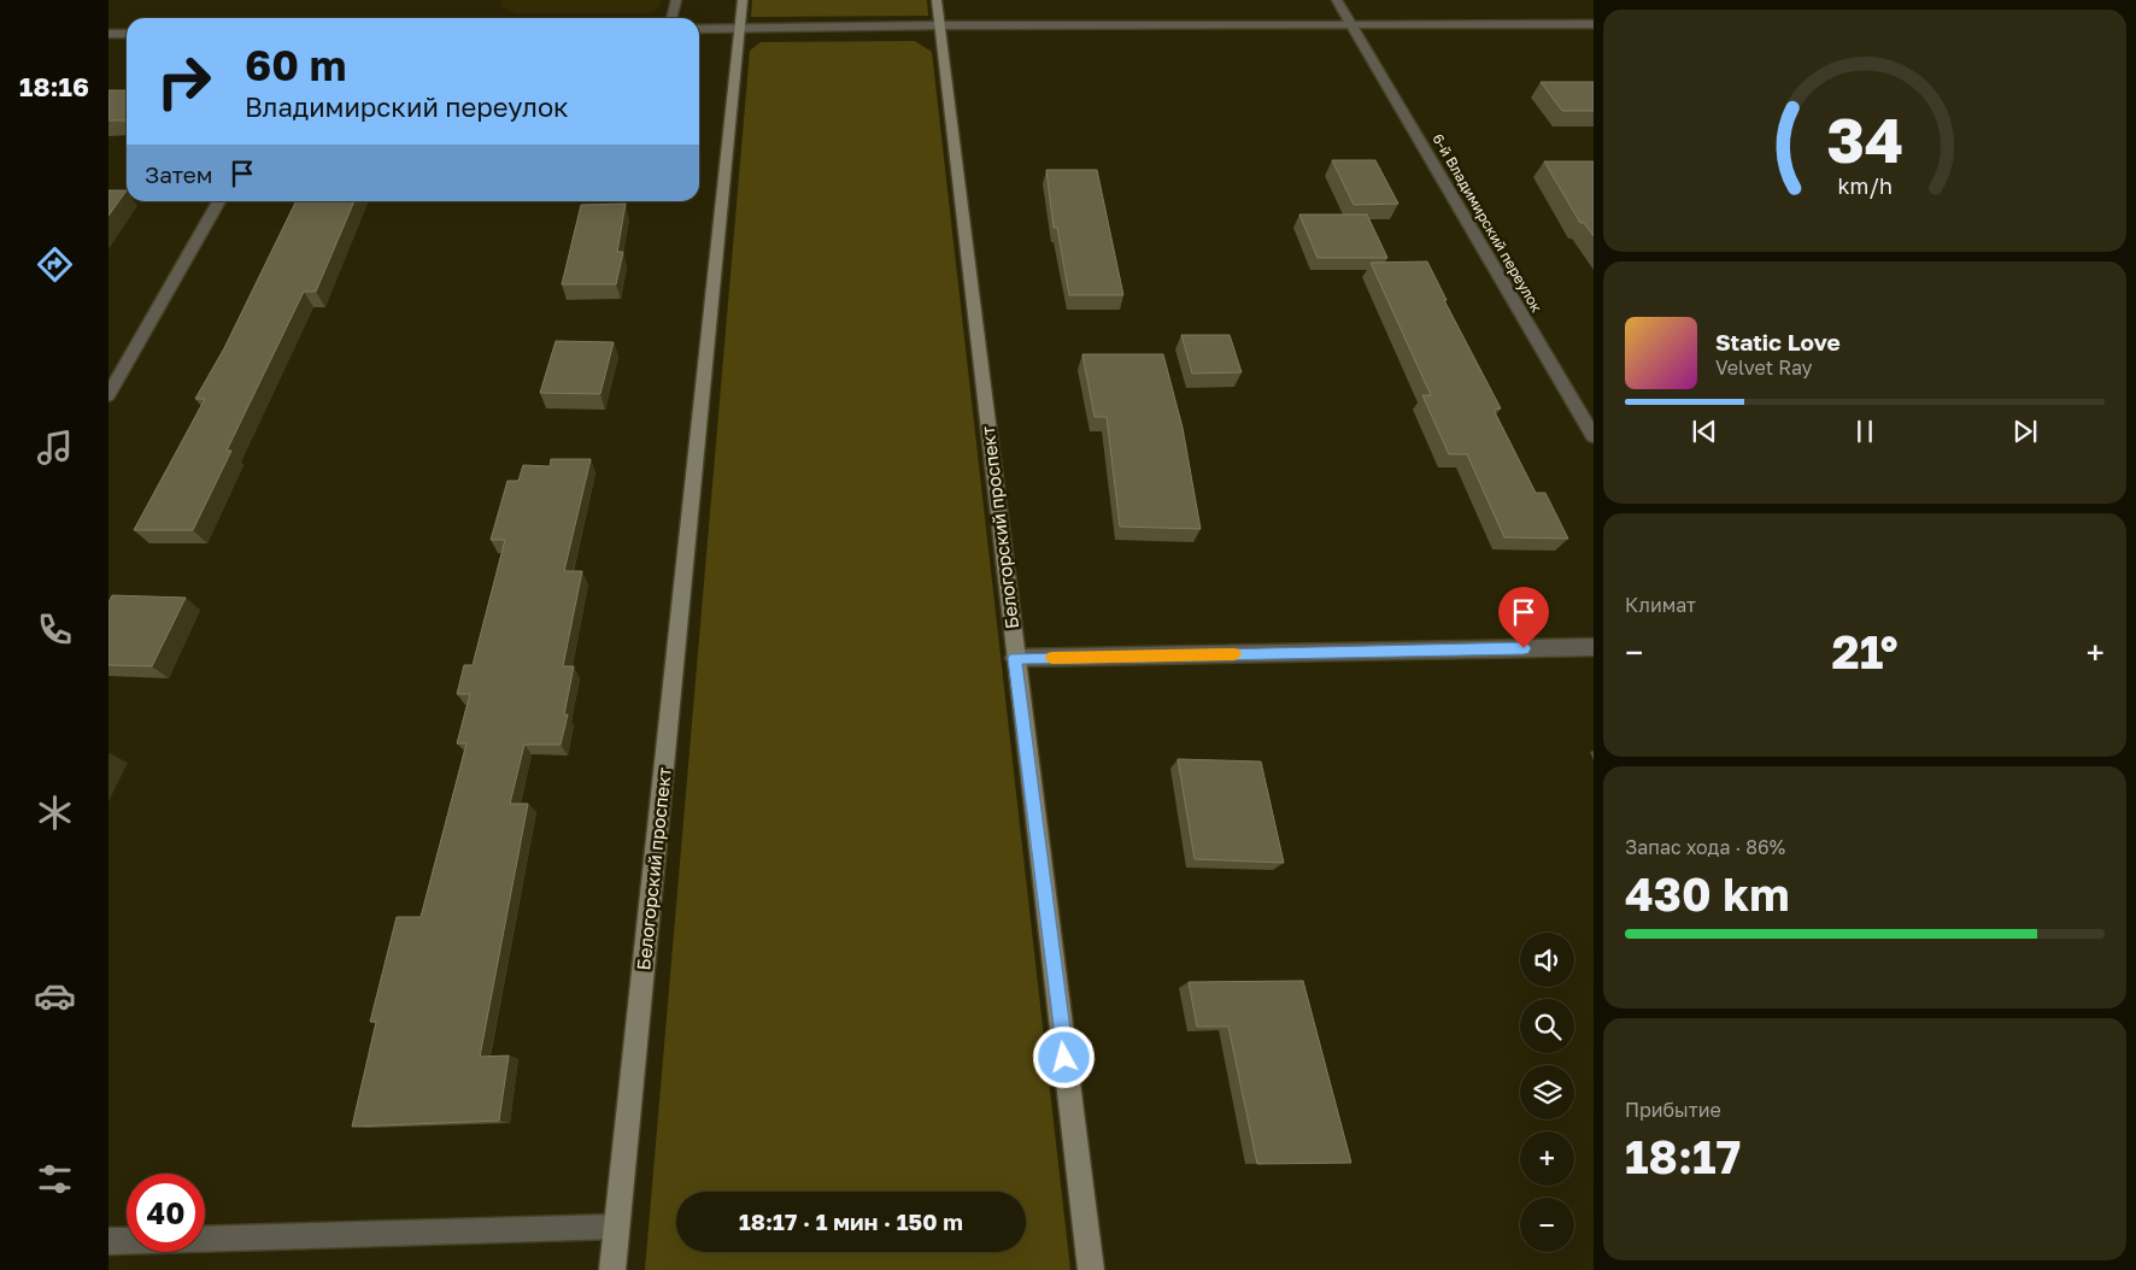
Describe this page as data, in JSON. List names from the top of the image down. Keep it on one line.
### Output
{"streets":{"street":["6-й Владимирский переулок","Белогорский проспект"]},"page":{"tabs":"18:16","turn":["60 m","Владимирский переулок"],"then":"Затем","song":["Static Love","Velvet Ray"],"tile":["Климат",["Запас хода · 86%","430 km"],["Прибытие","18:17"]],"heat":["−","21°","+"],"map_buttons":["+","−"],"limit":"40","trip":"18:17 · 1 мин · 150 m","gauge":["34","km/h"]}}
